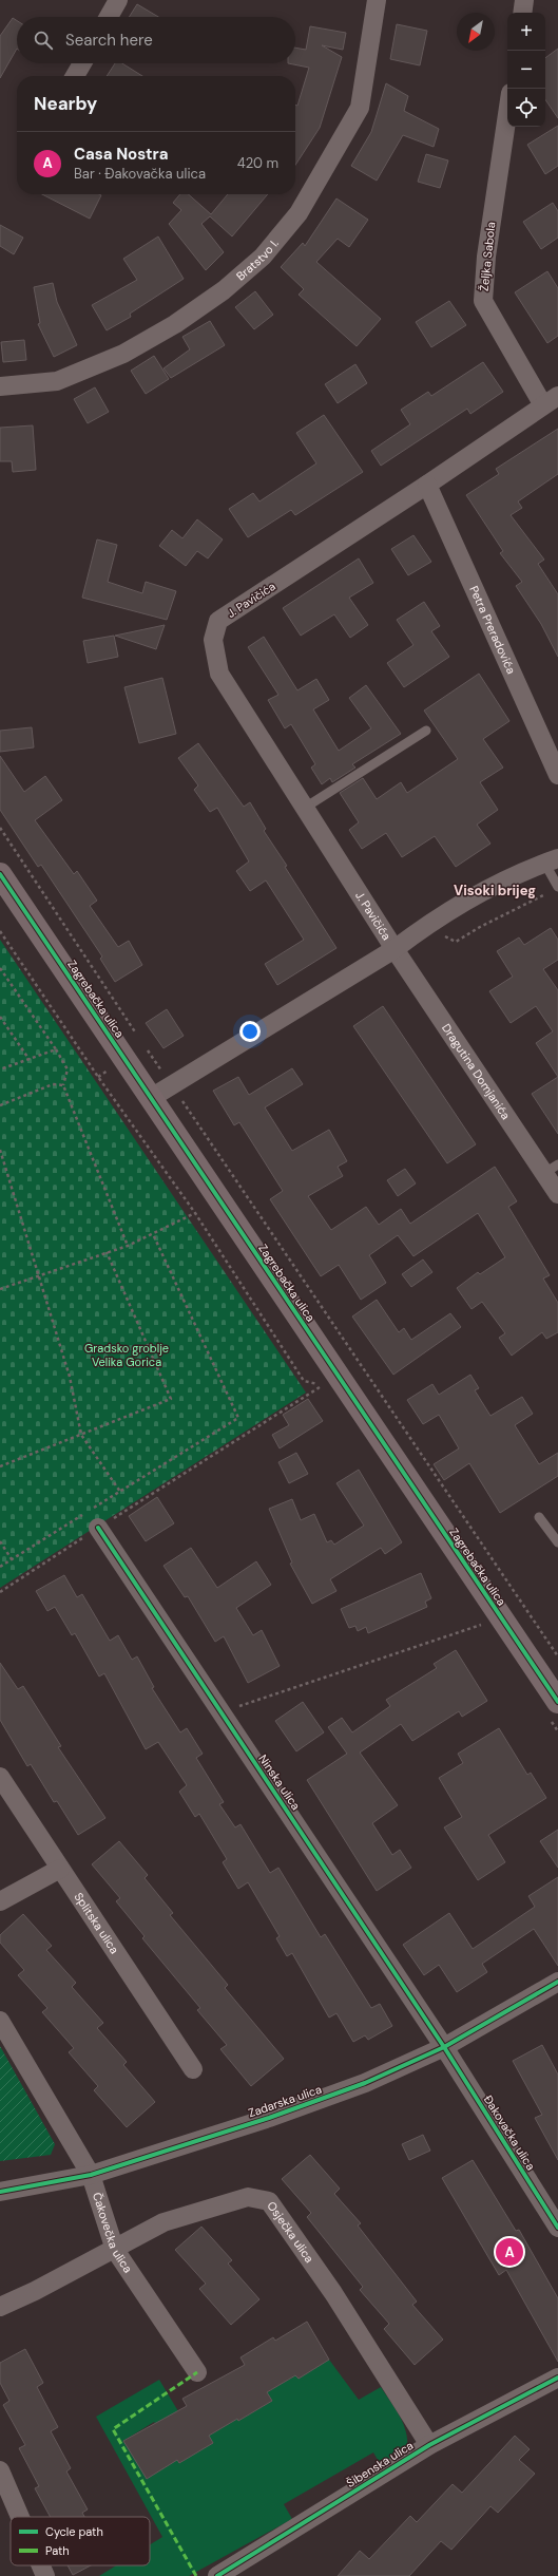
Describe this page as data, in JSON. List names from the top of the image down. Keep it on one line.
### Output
{"streets":{"main road":["Zagrebačka ulica"],"street":["Željka Sabola","Bratstvo I.","J. Pavičića","Petra Preradovića","Dragutina Domjanića","Ninska ulica","Splitska ulica","Zadarska ulica","Đakovačka ulica","Čakovečka ulica","Osječka ulica","Šibenska ulica"]},"crossings":[["Željka Sabola","J. Pavičića"],["J. Pavičića","Petra Preradovića"],["J. Pavičića","Dragutina Domjanića"],["Ninska ulica","Zadarska ulica"],["Ninska ulica","Đakovačka ulica"],["Zadarska ulica","Đakovačka ulica"],["Zadarska ulica","Čakovečka ulica"],["Čakovečka ulica","Osječka ulica"],["Osječka ulica","Šibenska ulica"]],"districts":["Visoki brijeg"],"parks":["Gradsko groblje Velika Gorica"],"legend":["Cycle path","Path"],"north":"bottom left","page":{"map_buttons":["+","−"],"search":"Search here","heading":"Nearby","list":[{"mark":"A","name":"Casa Nostra","note":"Bar · Đakovačka ulica","value":"420 m"}],"pins":"A"}}
